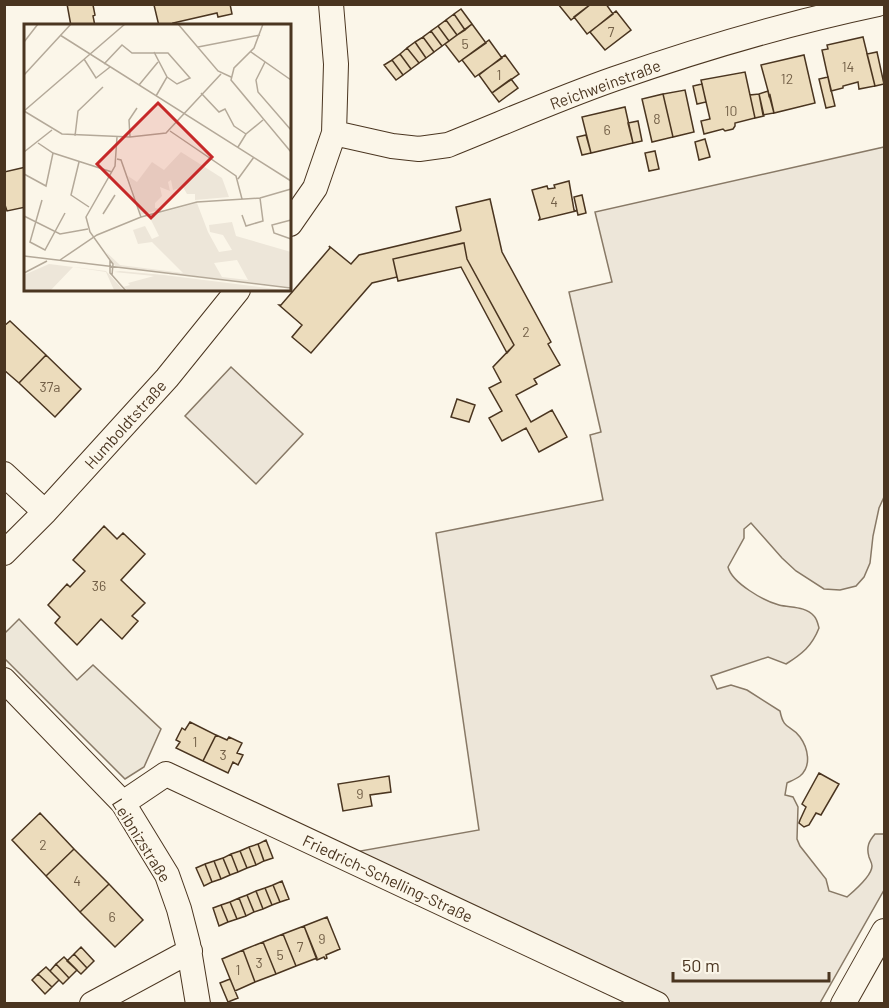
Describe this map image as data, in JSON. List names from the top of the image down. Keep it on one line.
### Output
{"streets":{"street":["Reichweinstraße","Humboldtstraße","Leibnizstraße","Friedrich-Schelling-Straße"]},"crossings":[["Leibnizstraße","Friedrich-Schelling-Straße"]],"house_numbers":["7","5","14","1","12","10","8","6","4","2","37a","36","1","3","9","2","4","6","9","7","5","3","1"],"scale_bar":"50 m"}
